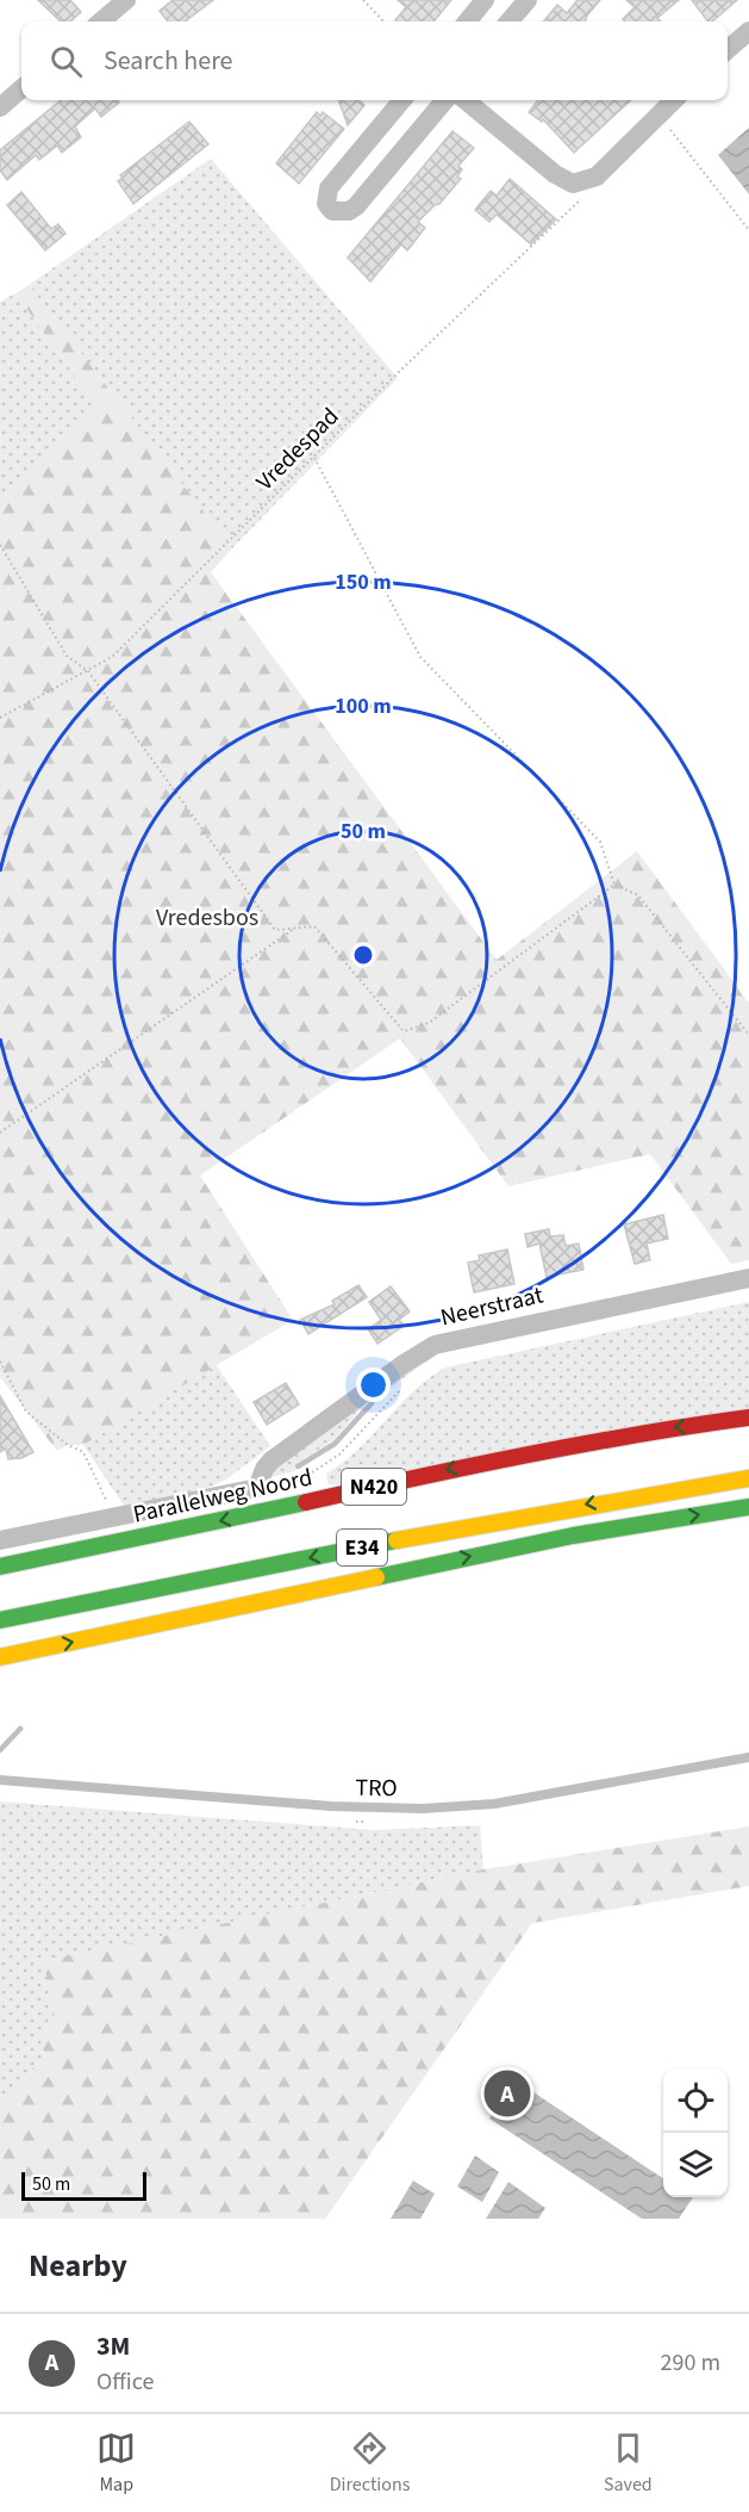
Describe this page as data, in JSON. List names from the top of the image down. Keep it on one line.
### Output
{"streets":{"highway":["N420","Parallelweg Noord","E34"],"street":["Neerstraat"],"lane":["TRO"],"path":["Vredespad"]},"parks":["Vredesbos"],"scale_bar":"50 m","page":{"search":"Search here","pins":"A","scale":"50 m","heading":"Nearby","list":[{"mark":"A","name":"3M","note":"Office","value":"290 m"}],"nav":["Map","Directions","Saved"]},"rings":["150 m","100 m","50 m"]}
